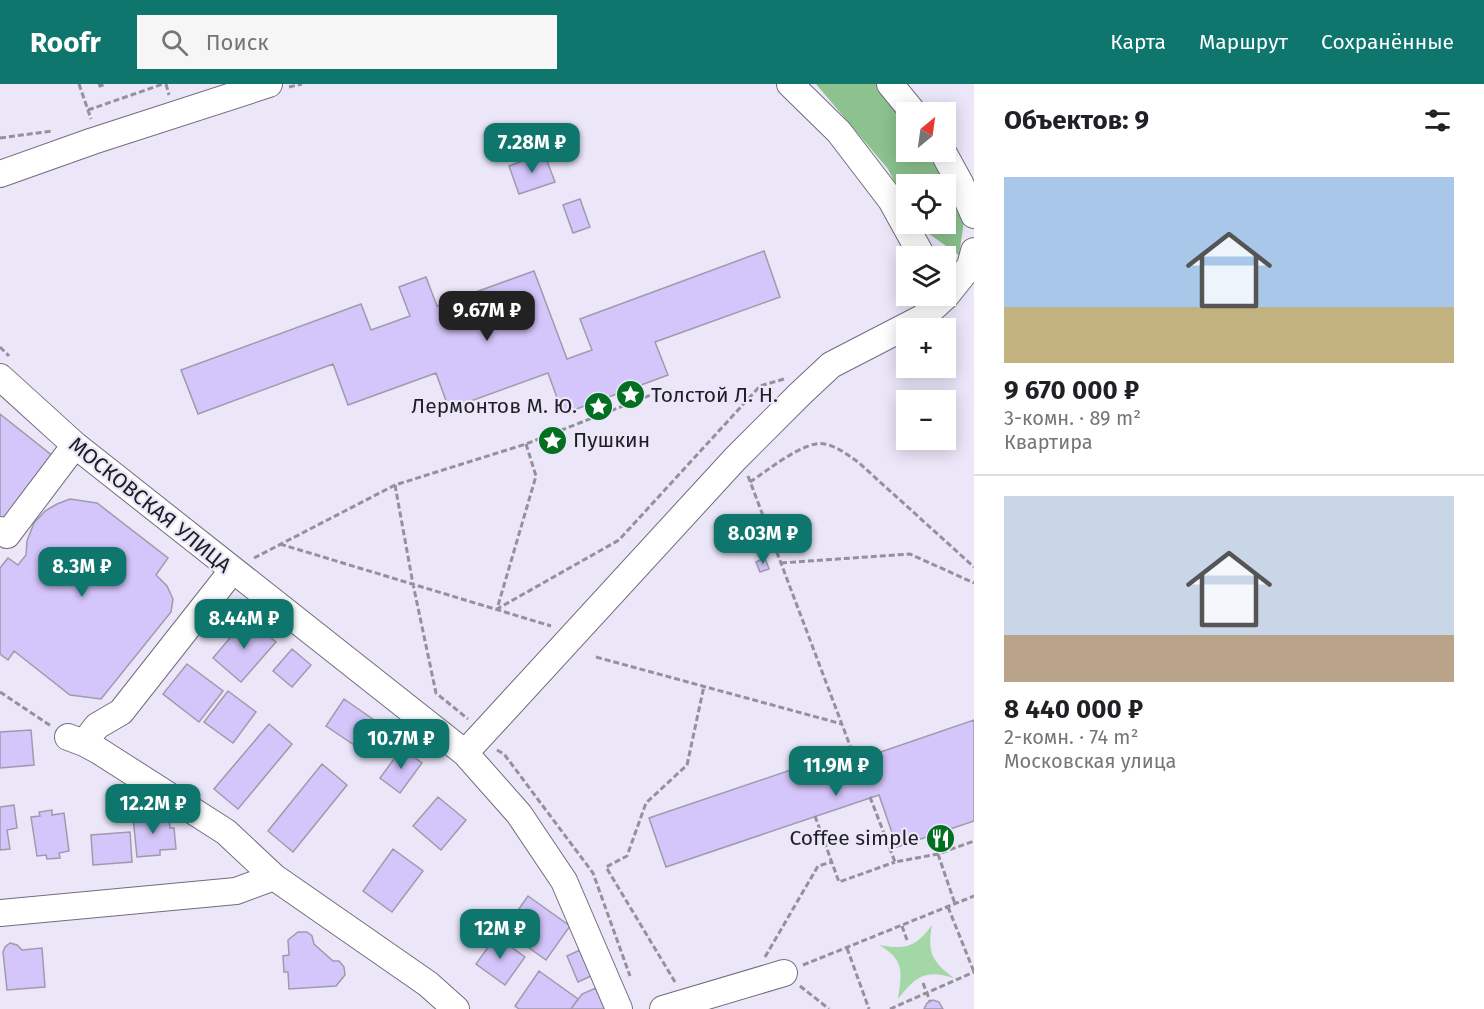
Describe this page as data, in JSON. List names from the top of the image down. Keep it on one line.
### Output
{"streets":{"street":["МОСКОВСКАЯ УЛИЦА"]},"places":{"place":["Толстой Л. Н.","Лермонтов М. Ю.","Пушкин"],"restaurant":["Coffee simple"]},"north":"top right","page":{"header":"Roofr","search":"Поиск","nav":["Карта","Маршрут","Сохранённые"],"heading":"Объектов: 9","map_buttons":["+","−"],"price":["7.28M ₽","9.67M ₽","8.03M ₽","8.3M ₽","8.44M ₽","10.7M ₽","11.9M ₽","12.2M ₽","12M ₽"],"list":[{"name":"9 670 000 ₽","note":"3-комн. · 89 m² · Квартира"},{"name":"8 440 000 ₽","note":"2-комн. · 74 m² · Московская улица"}]}}
